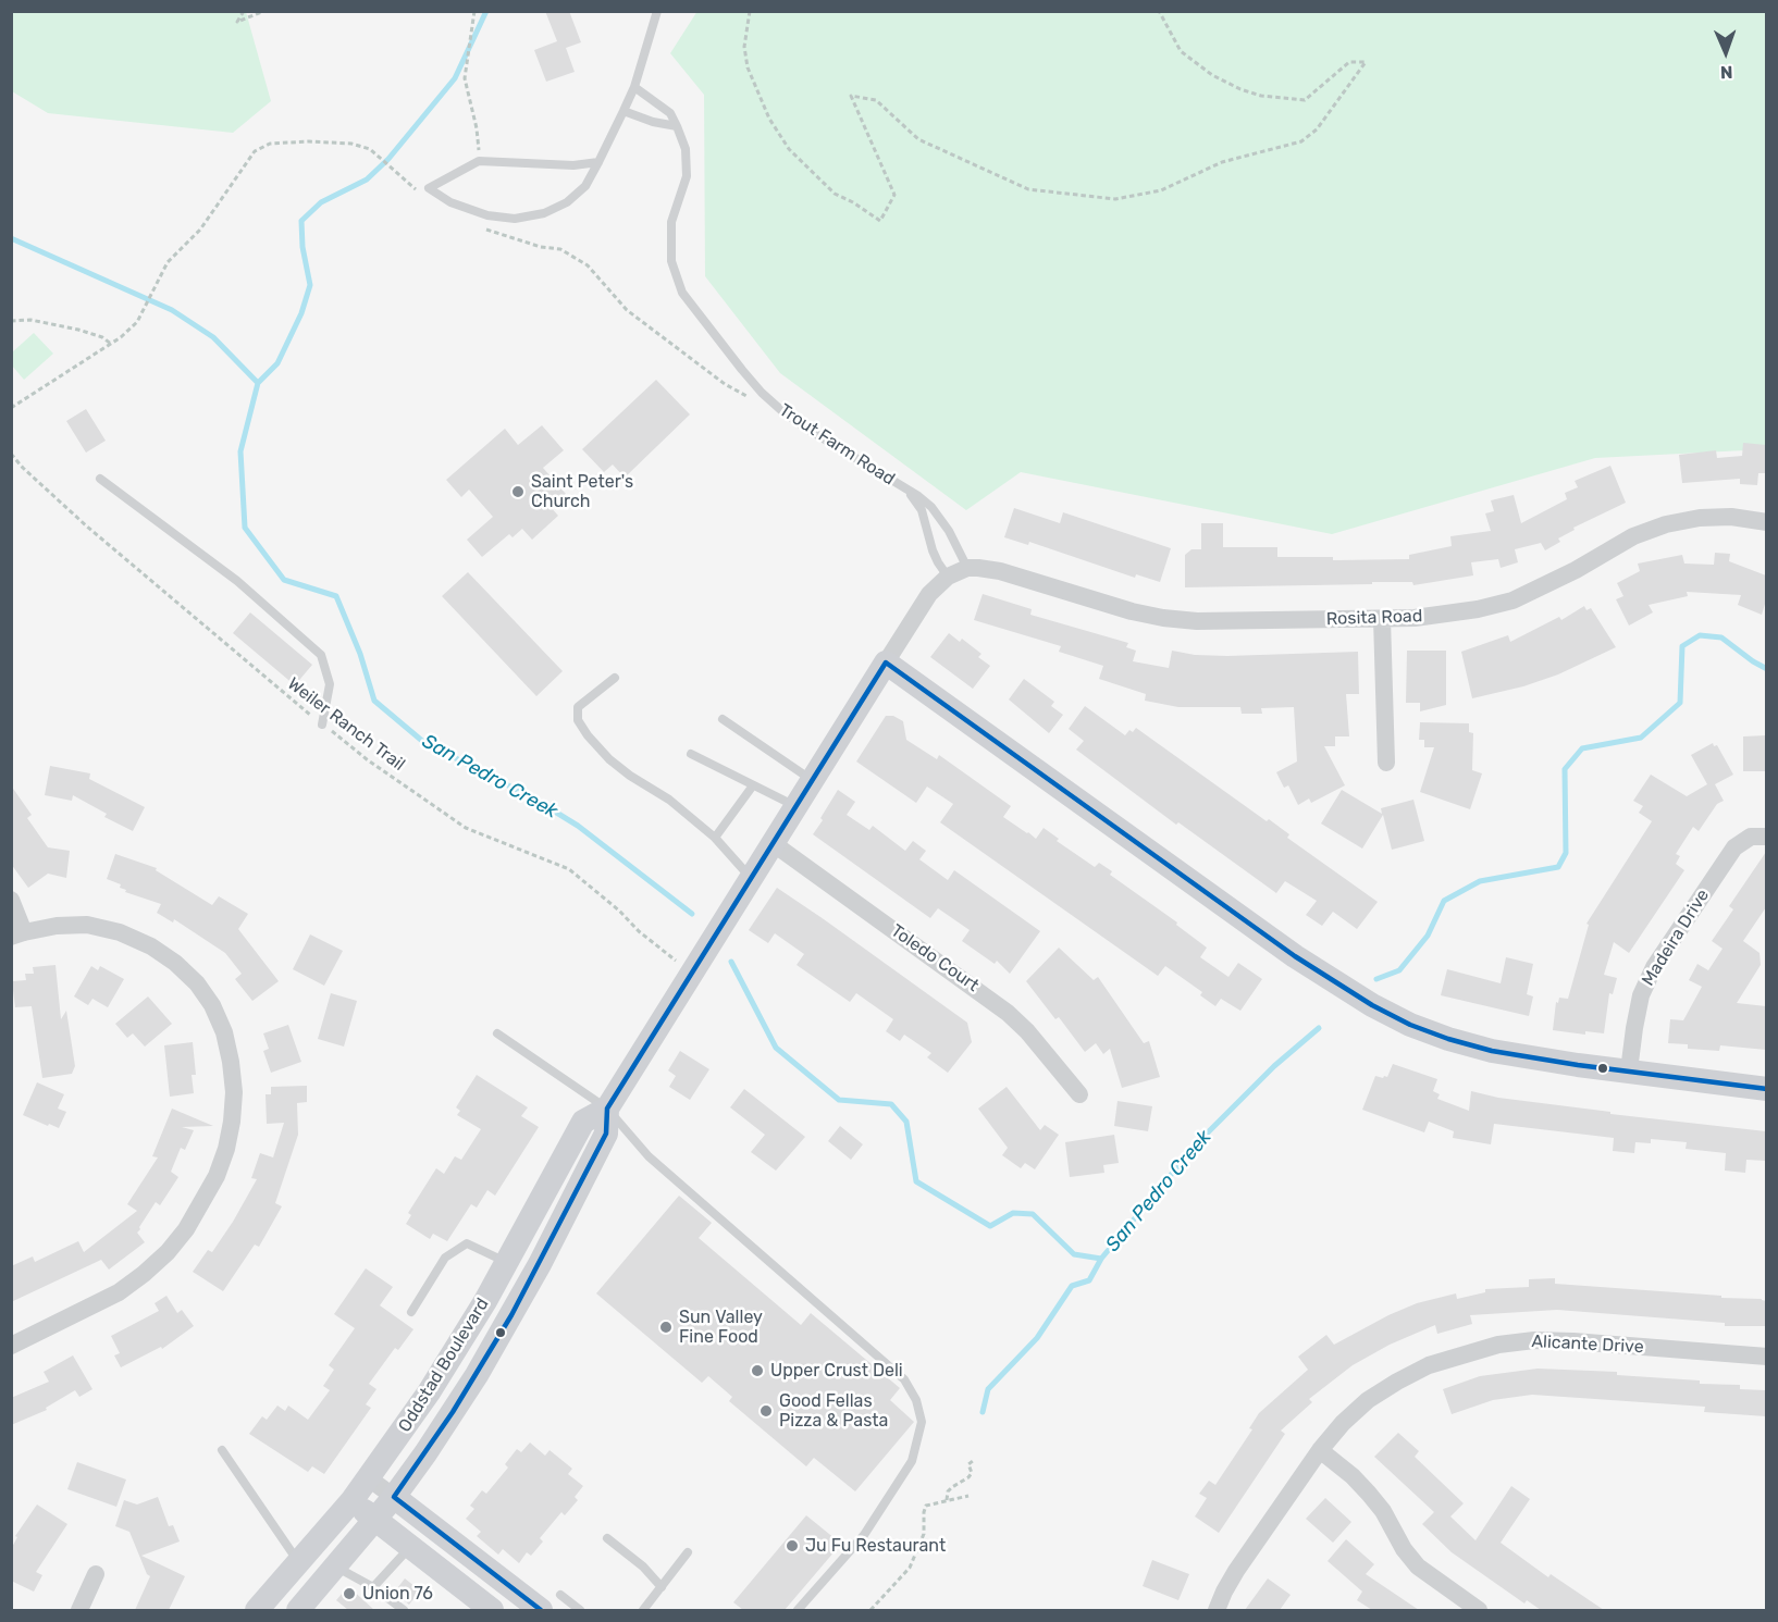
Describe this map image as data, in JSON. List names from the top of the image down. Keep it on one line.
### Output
{"streets":{"street":["Rosita Road","Madeira Drive","Toledo Court","Alicante Drive","Oddstad Boulevard"],"lane":["Trout Farm Road"],"path":["Weiler Ranch Trail"]},"crossings":[["Trout Farm Road","Rosita Road"],["Trout Farm Road","Oddstad Boulevard"],["Rosita Road","Oddstad Boulevard"],["Weiler Ranch Trail","Oddstad Boulevard"],["Toledo Court","Oddstad Boulevard"]],"water":["San Pedro Creek"],"places":["Saint Peter's Church","Sun Valley Fine Food","Upper Crust Deli","Good Fellas Pizza & Pasta","Ju Fu Restaurant","Union 76"],"north":"bottom"}
